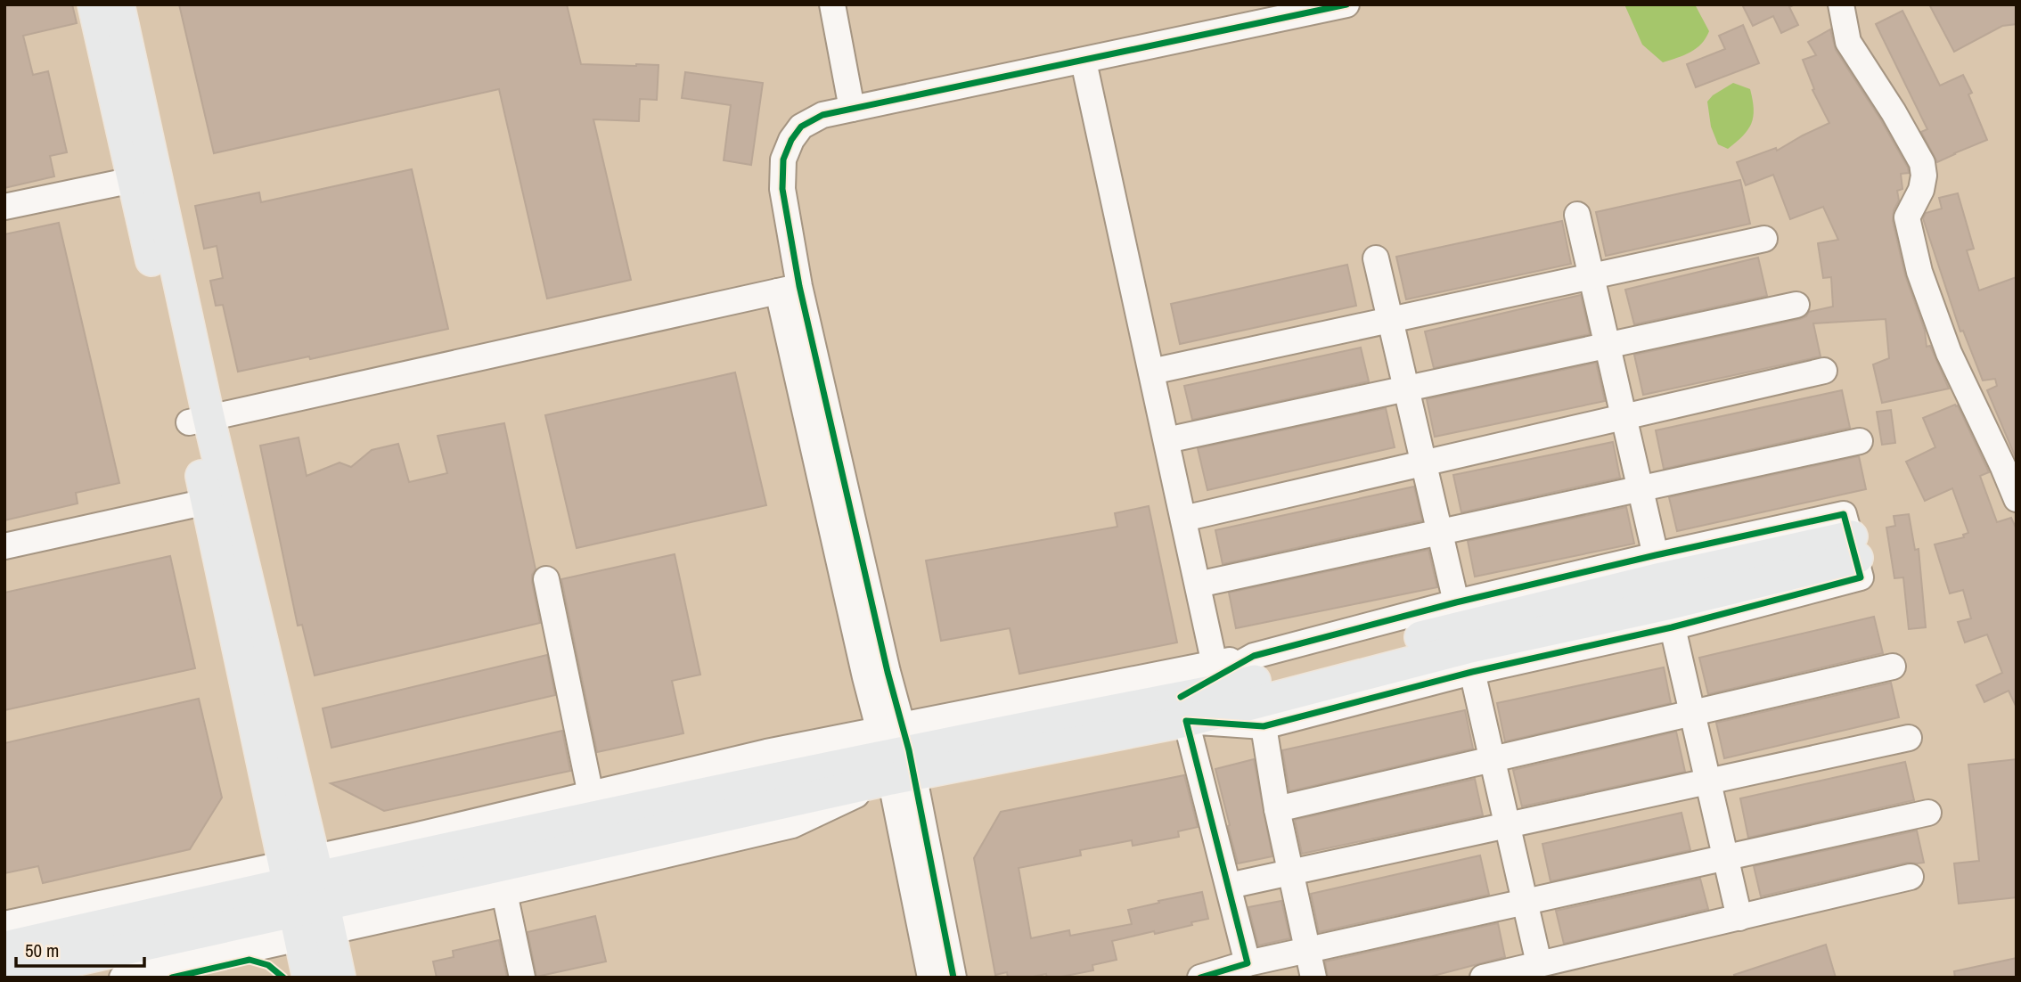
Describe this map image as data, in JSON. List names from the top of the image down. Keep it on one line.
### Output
{"scale_bar":"50 m"}
